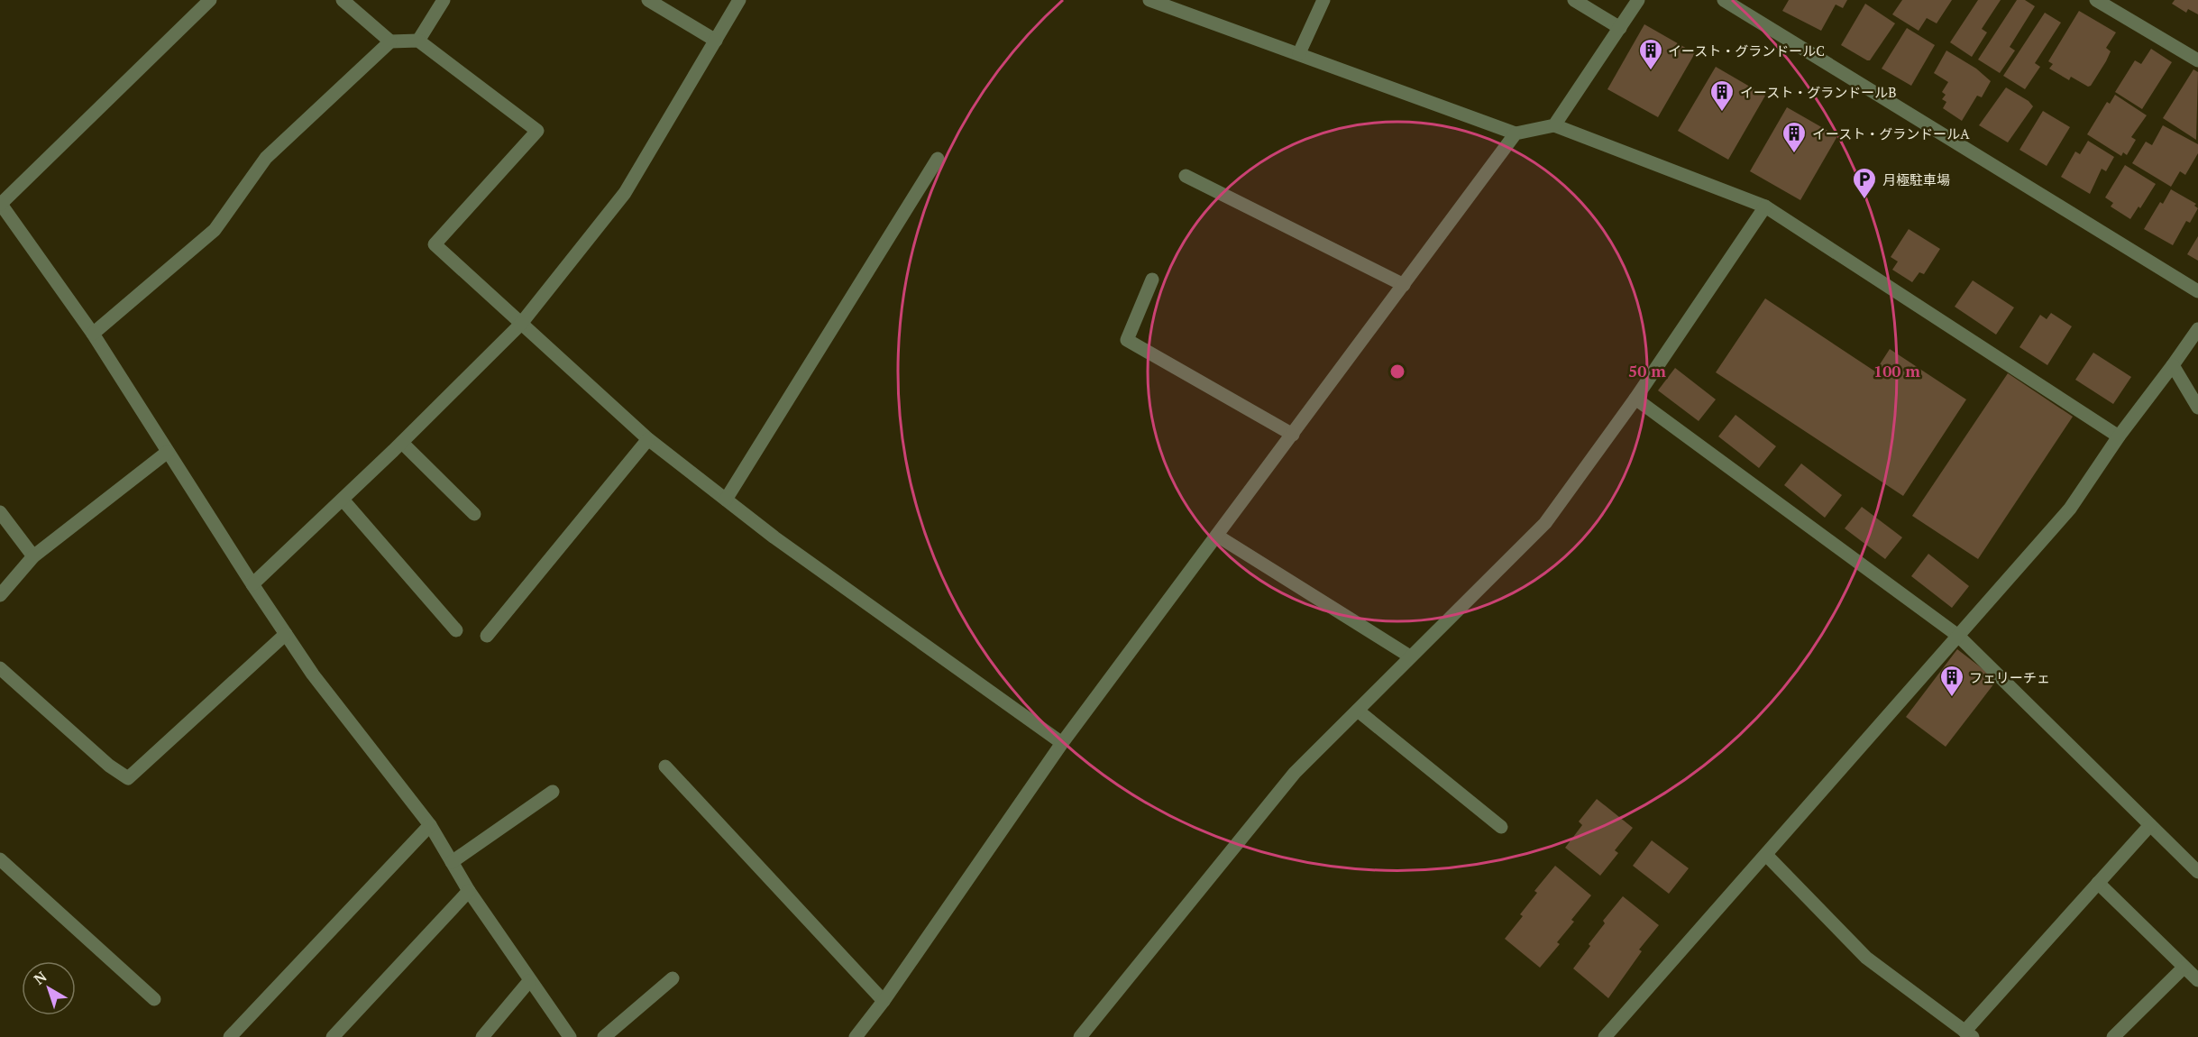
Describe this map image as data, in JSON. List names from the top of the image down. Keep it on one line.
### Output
{"places":{"building":["イースト・グランドールC","イースト・グランドールB","イースト・グランドールA","フェリーチェ"],"parking":["月極駐車場"]},"north":"top left","rings":["50 m","100 m"]}
